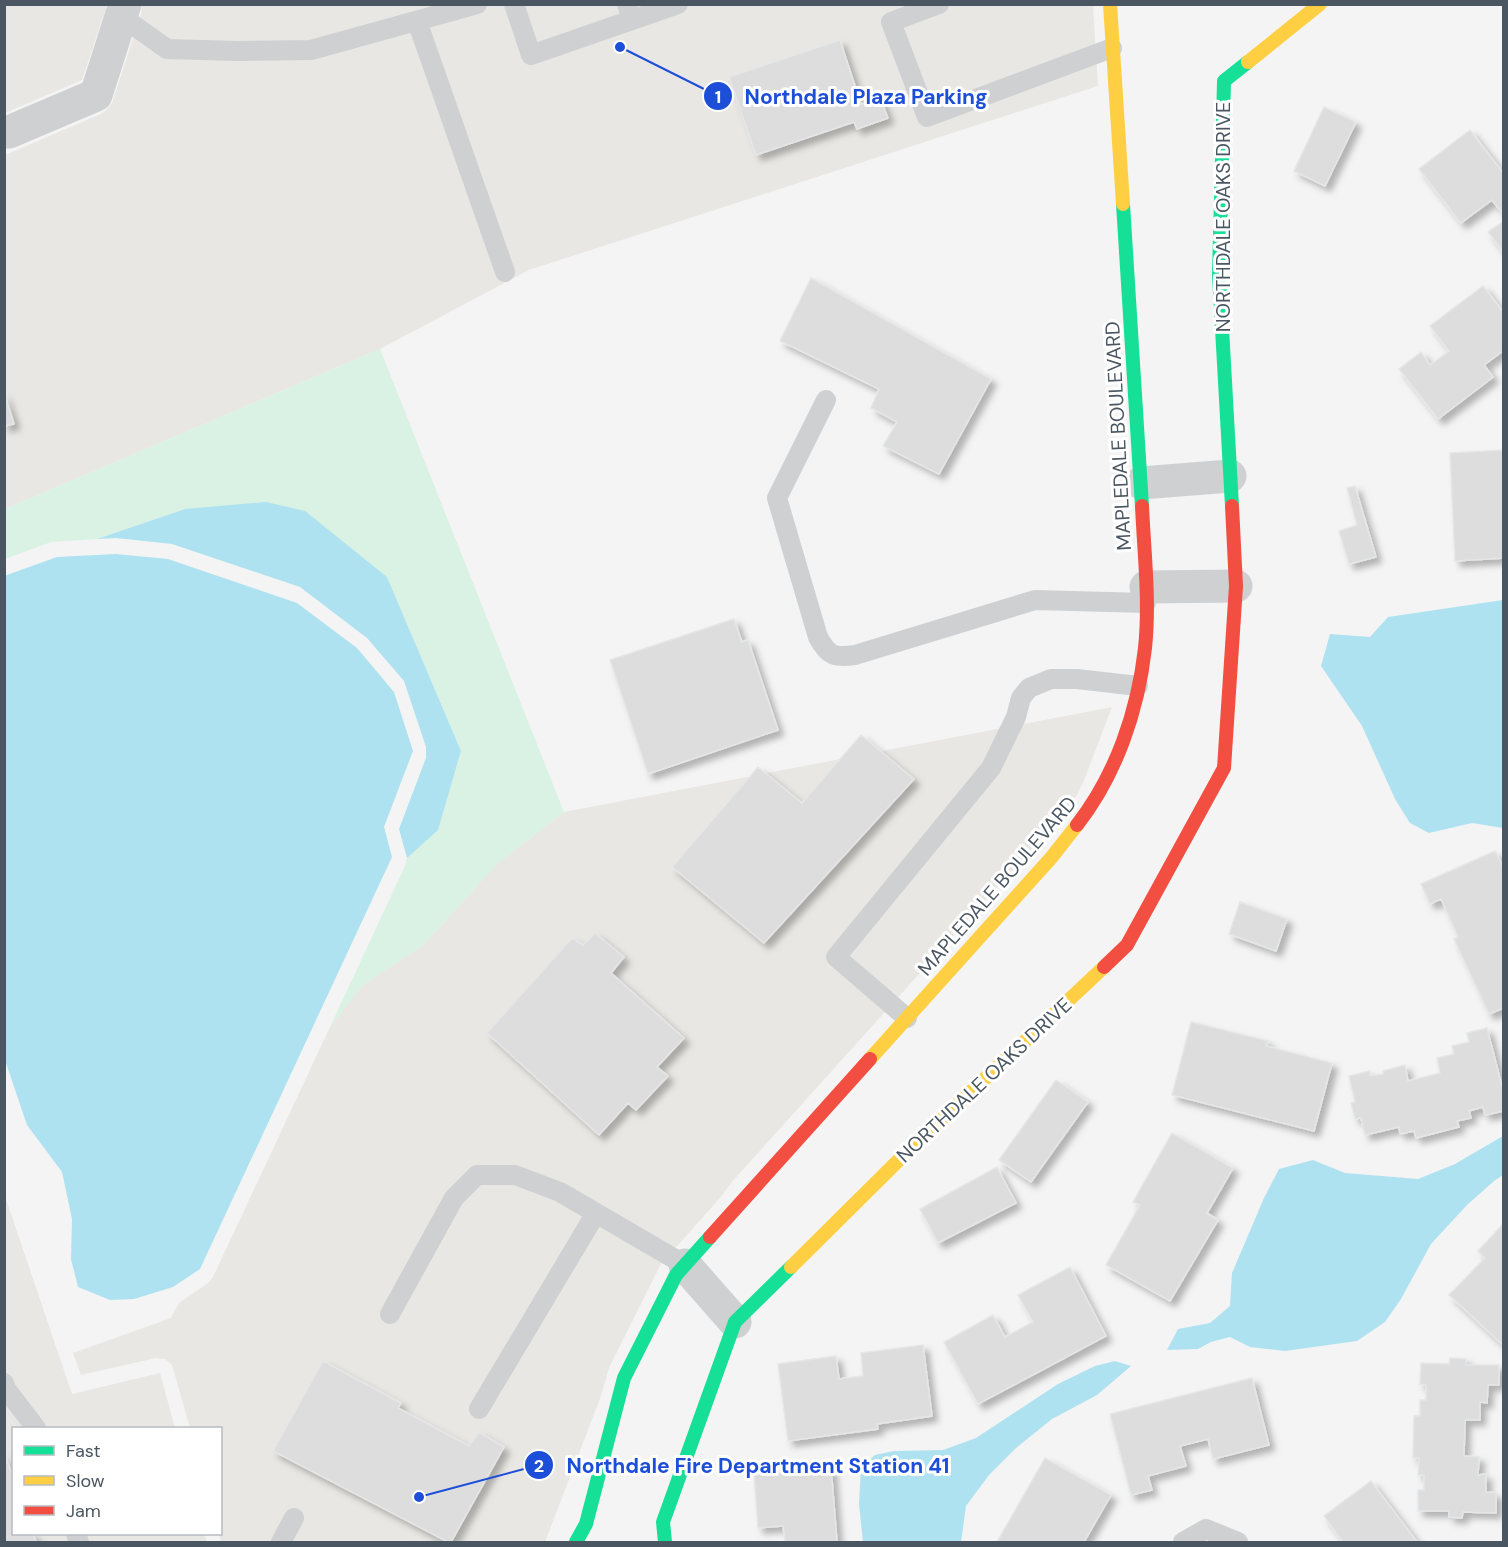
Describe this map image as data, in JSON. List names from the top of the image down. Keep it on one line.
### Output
{"streets":{"street":["NORTHDALE OAKS DRIVE","MAPLEDALE BOULEVARD"]},"places":["Northdale Plaza Parking","Northdale Fire Department Station 41"],"legend":["Fast","Slow","Jam"]}
